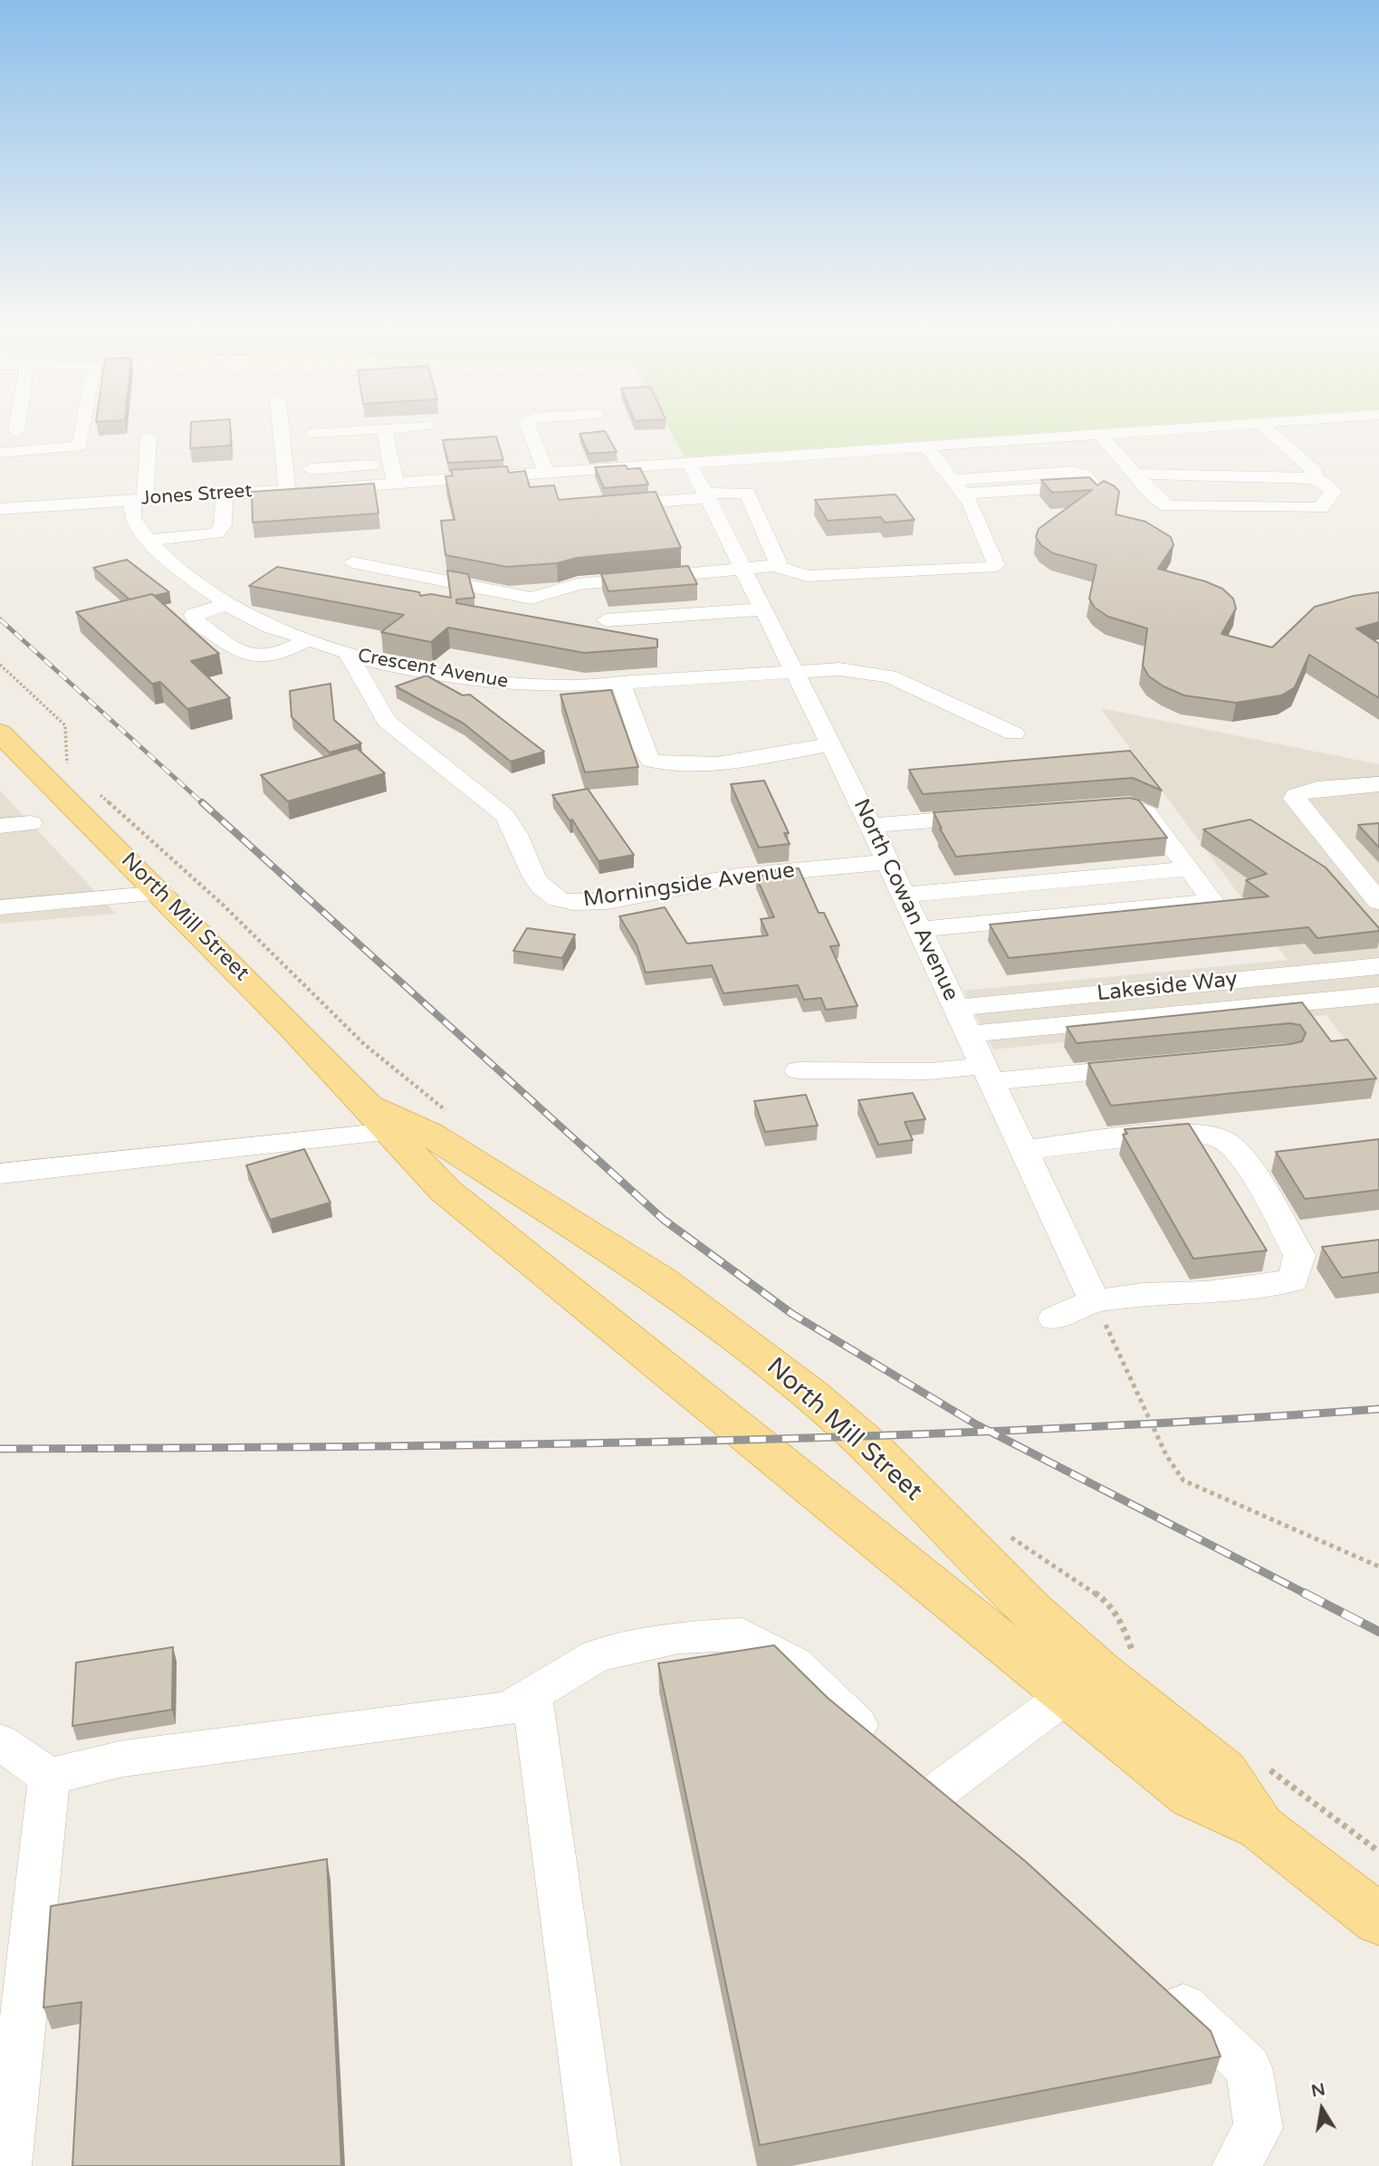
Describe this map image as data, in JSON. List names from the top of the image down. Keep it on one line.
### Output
{"streets":{"main road":["North Mill Street"],"street":["Jones Street","Crescent Avenue","Morningside Avenue","North Cowan Avenue","Lakeside Way"]},"crossings":[["Jones Street","Crescent Avenue"],["Jones Street","North Cowan Avenue"],["Crescent Avenue","Morningside Avenue"],["Crescent Avenue","North Cowan Avenue"],["Morningside Avenue","North Cowan Avenue"],["North Cowan Avenue","Lakeside Way"]],"north":"top"}
